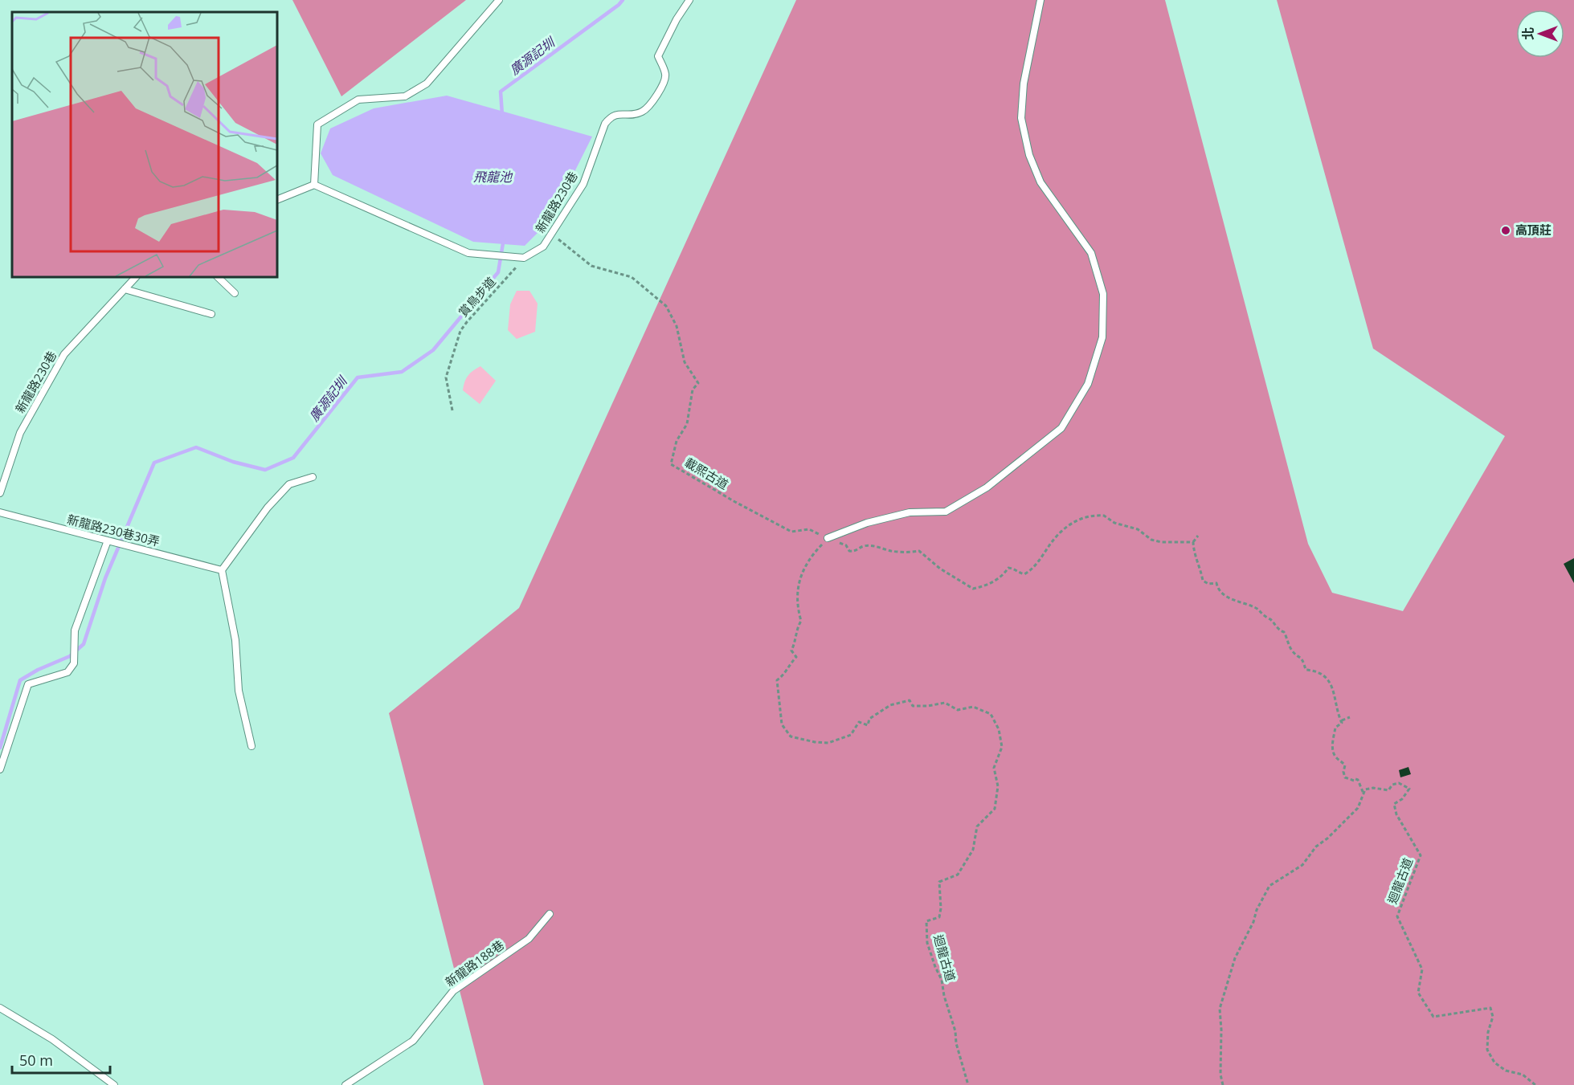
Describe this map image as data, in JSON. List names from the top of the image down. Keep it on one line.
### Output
{"streets":{"lane":["新龍路230巷","新龍路230巷30弄","新龍路188巷"],"path":["賞鳥步道","載熙古道","迴龍古道"]},"crossings":[["新龍路230巷","賞鳥步道"],["新龍路230巷","載熙古道"],["載熙古道","迴龍古道"]],"water":["廣源記圳","飛龍池"],"places":["高頂莊"],"scale_bar":"50 m","north":"left"}
